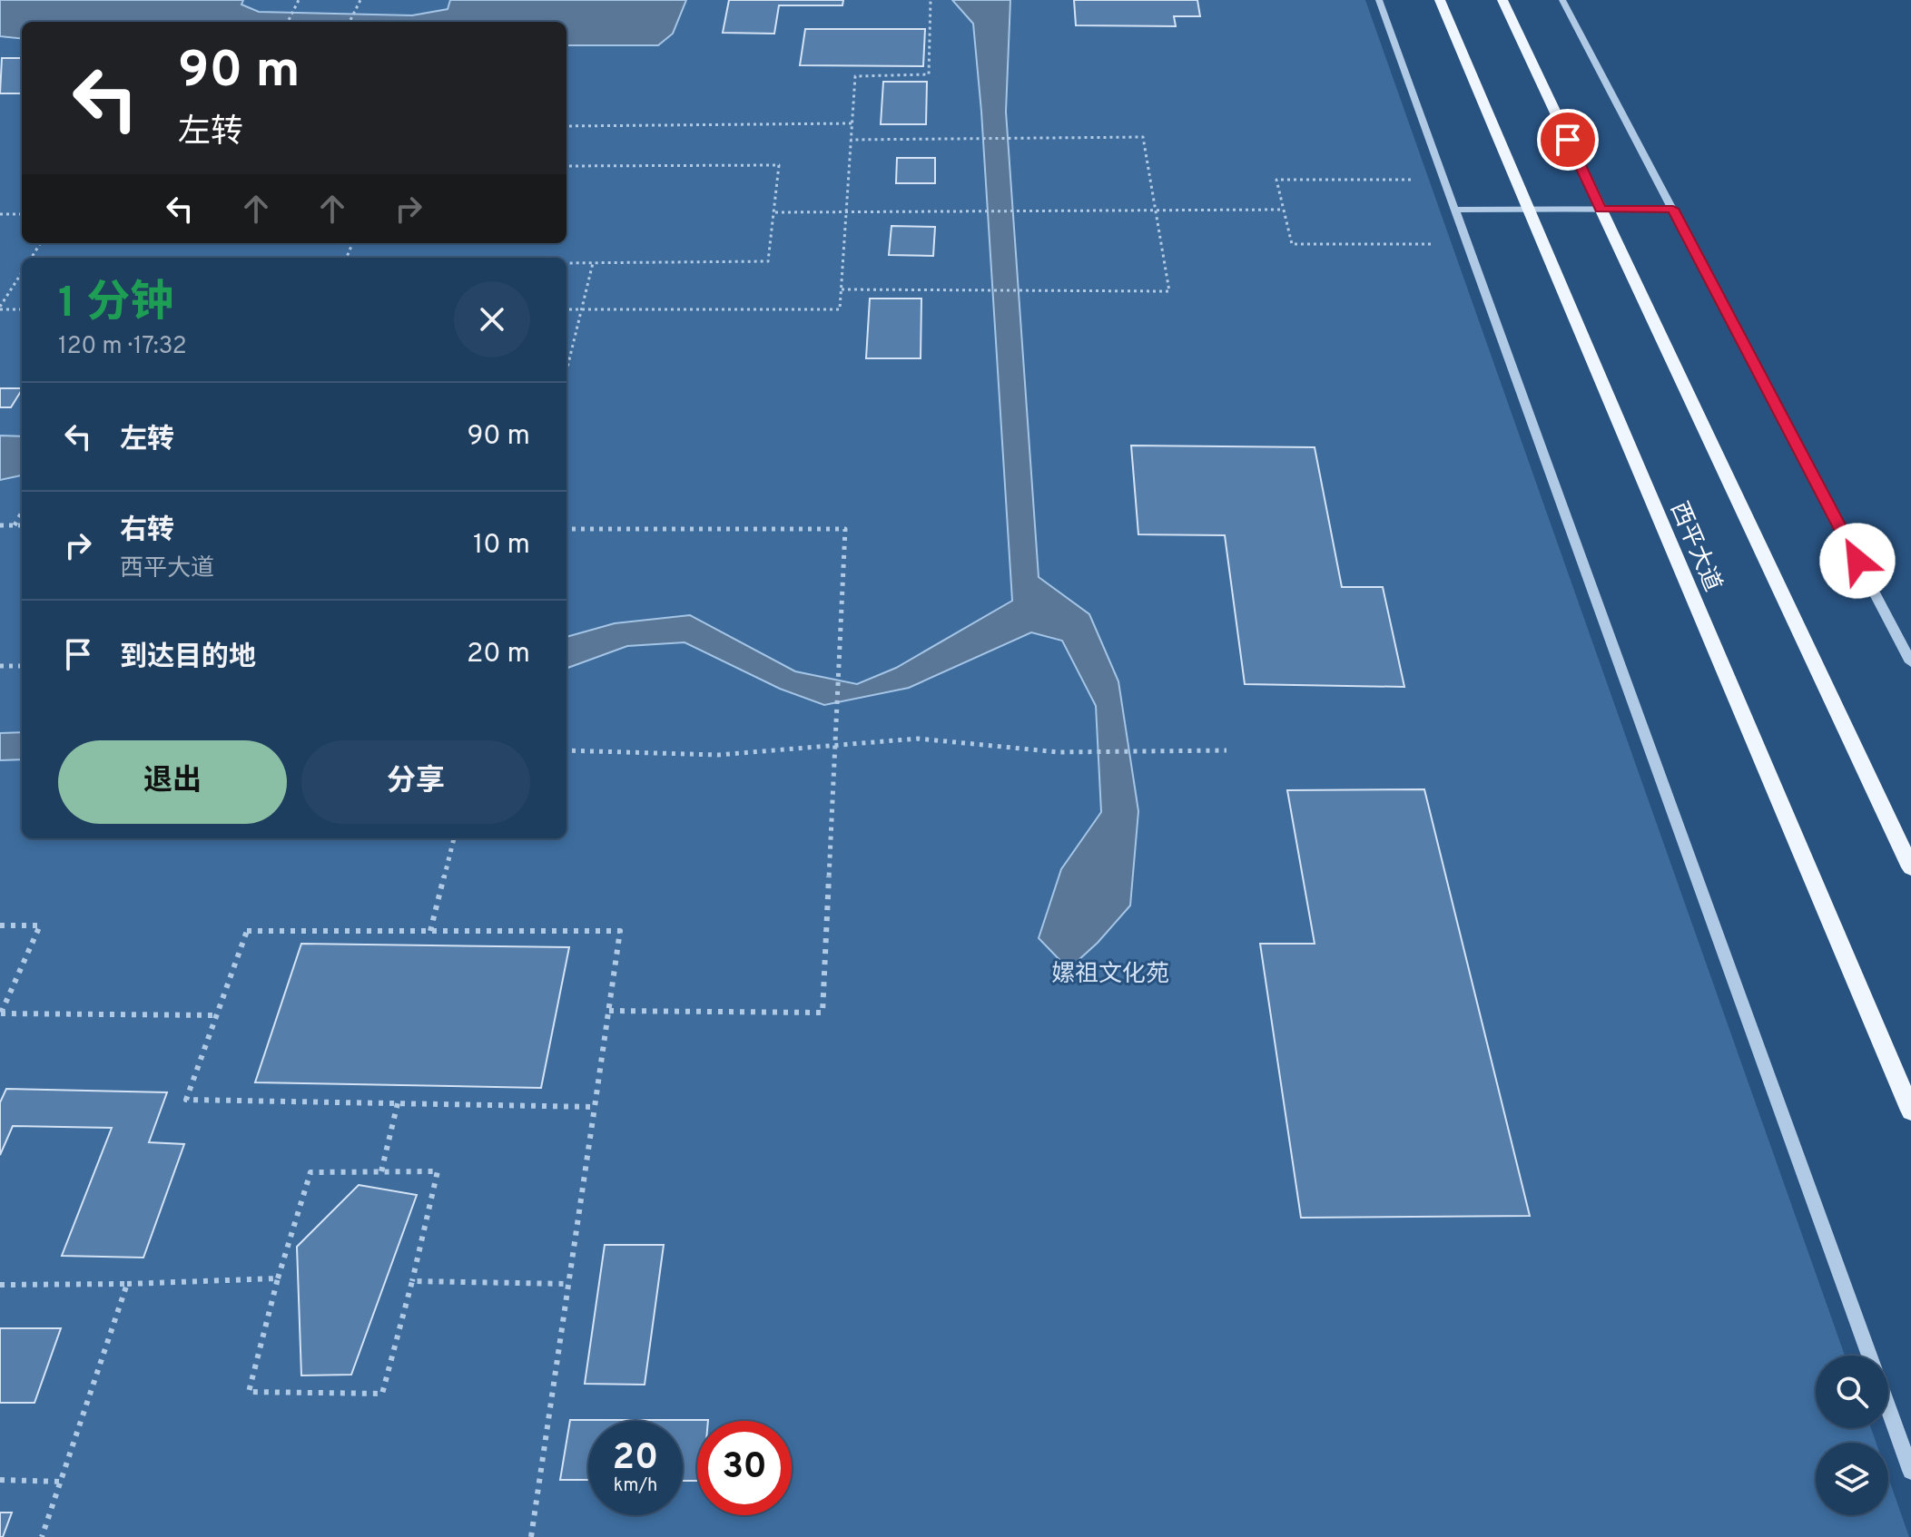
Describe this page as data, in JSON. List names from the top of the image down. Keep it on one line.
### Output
{"streets":{"main road":["西平大道"]},"parks":["嫘祖文化苑"],"page":{"turn":["90 m","左转"],"heading":["1 分钟","120 m · 17:32"],"list":[{"name":"左转","value":"90 m"},{"name":"右转","note":"西平大道","value":"10 m"},{"name":"到达目的地","value":"20 m"}],"buttons":["退出","分享"],"speed":"20 km/h","limit":"30"}}
